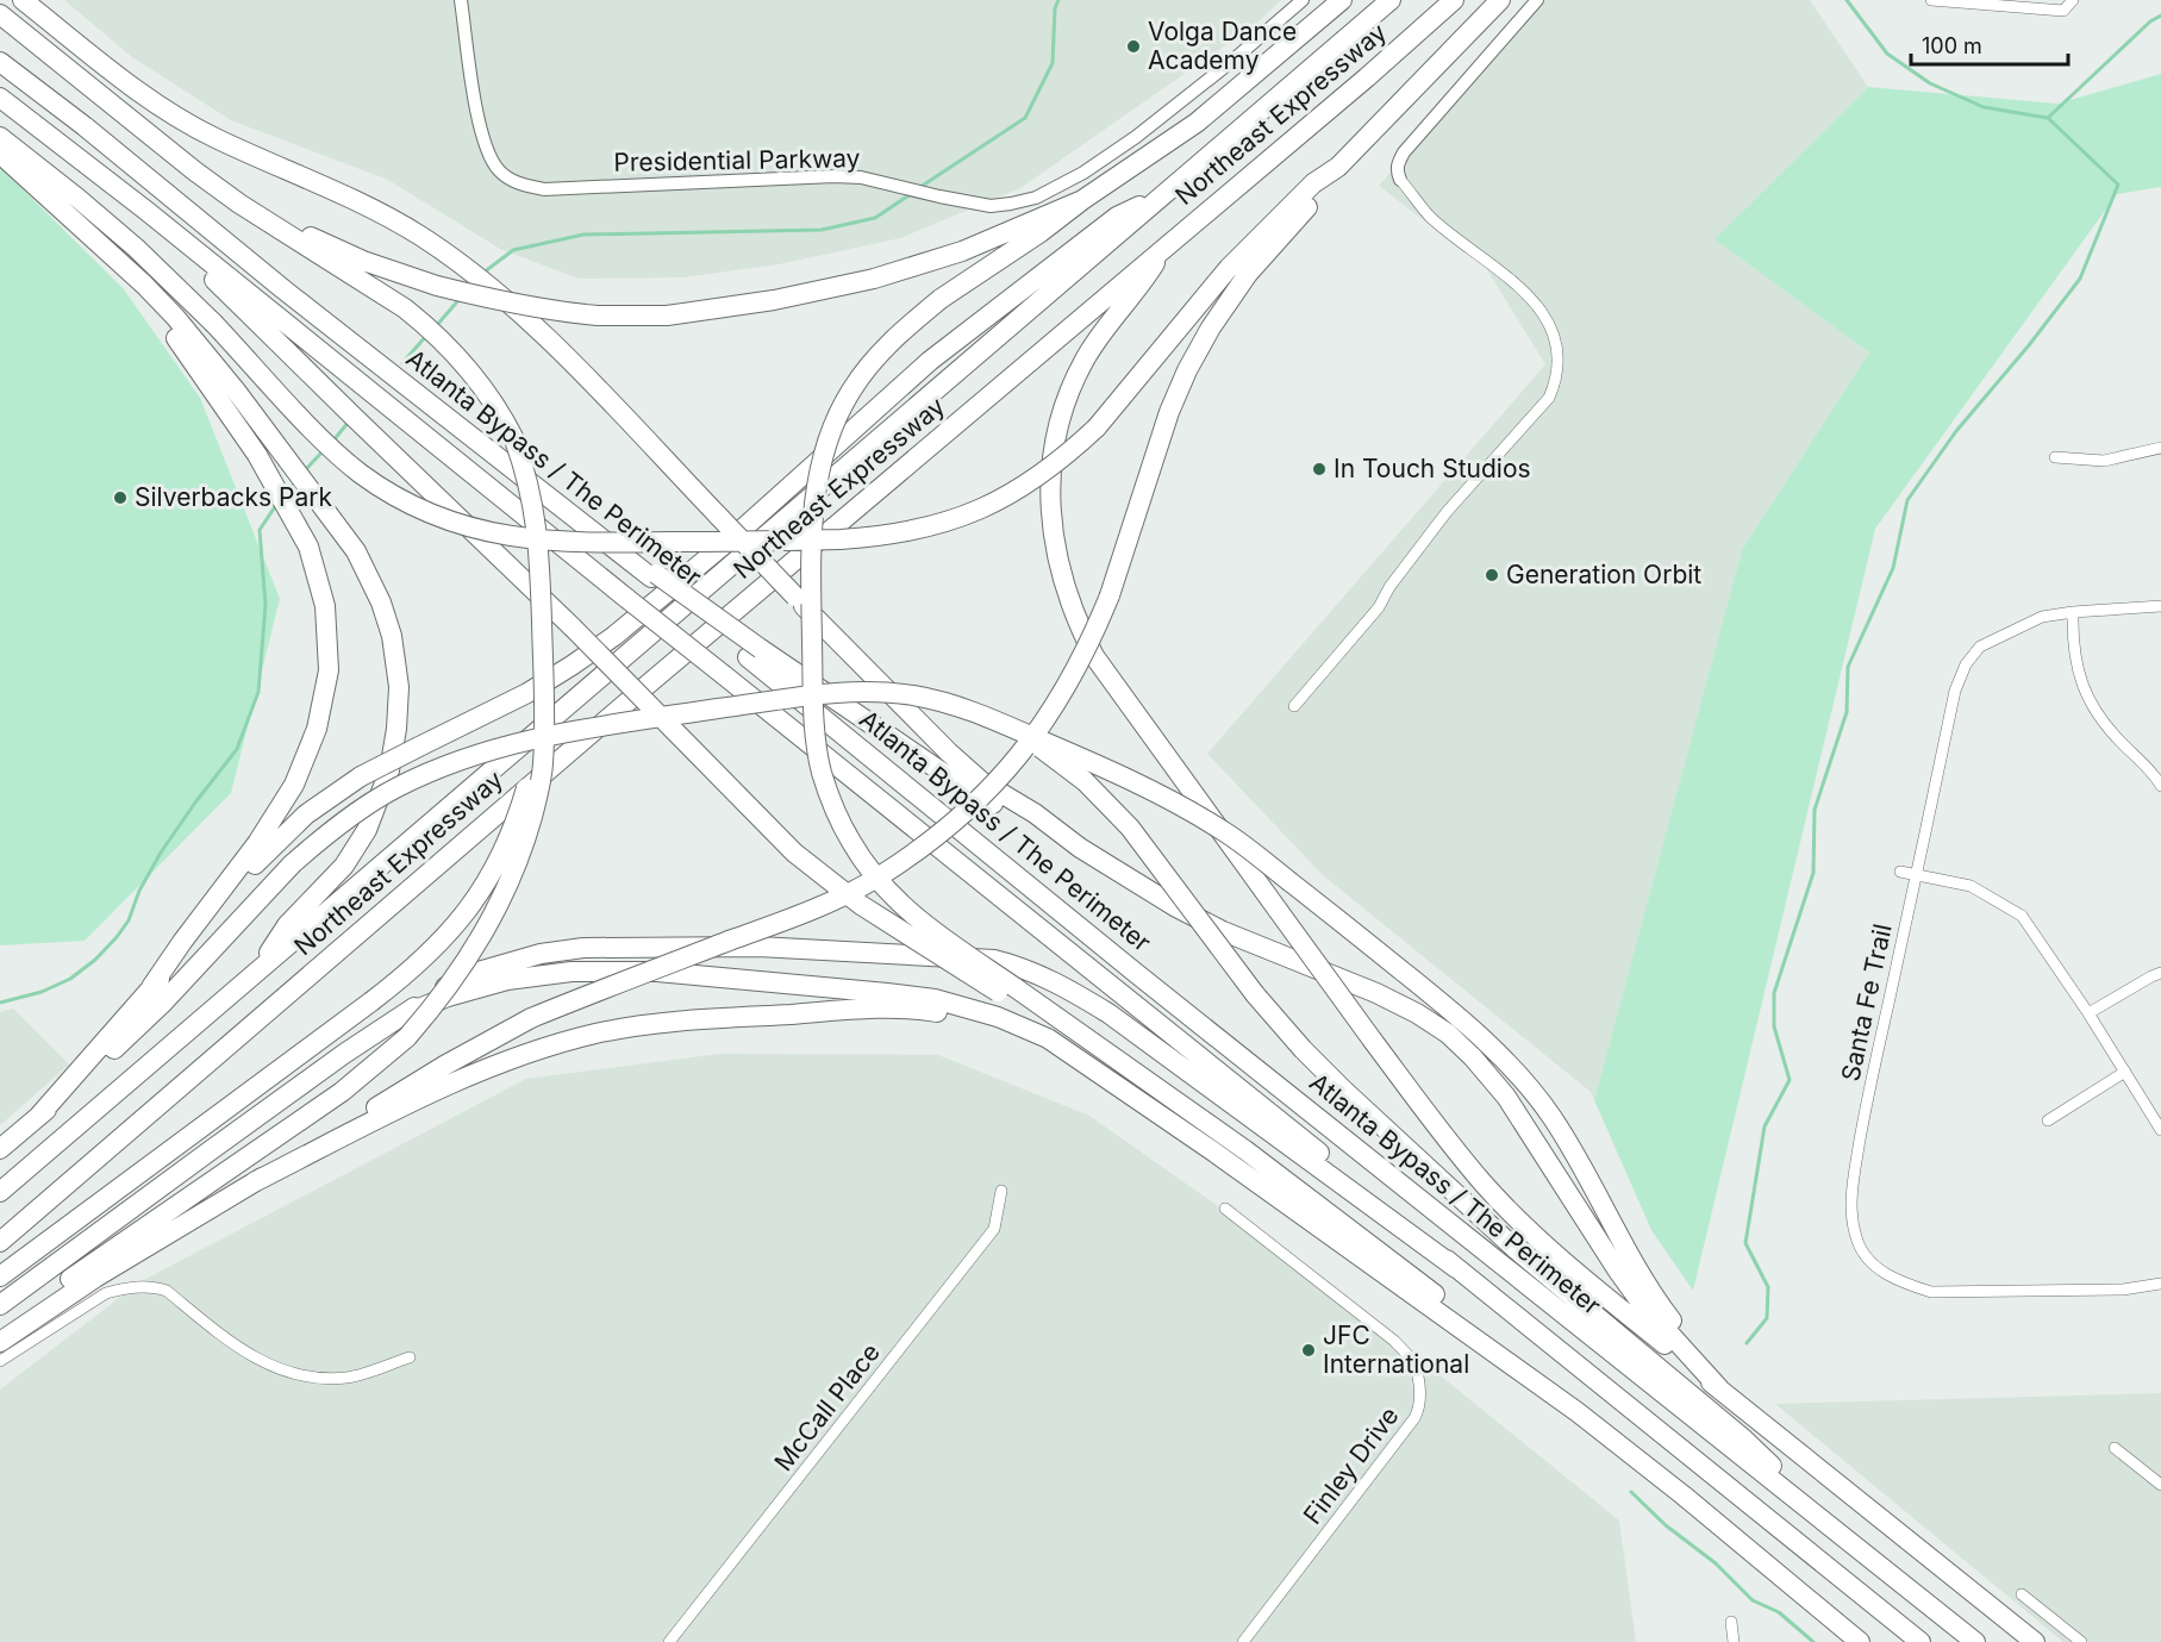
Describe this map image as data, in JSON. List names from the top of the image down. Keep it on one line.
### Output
{"streets":{"highway":["Northeast Expressway","Atlanta Bypass / The Perimeter"],"street":["Presidential Parkway","Santa Fe Trail","McCall Place","Finley Drive"]},"places":["Volga Dance Academy","In Touch Studios","Silverbacks Park","Generation Orbit","JFC International"],"scale_bar":"100 m"}
